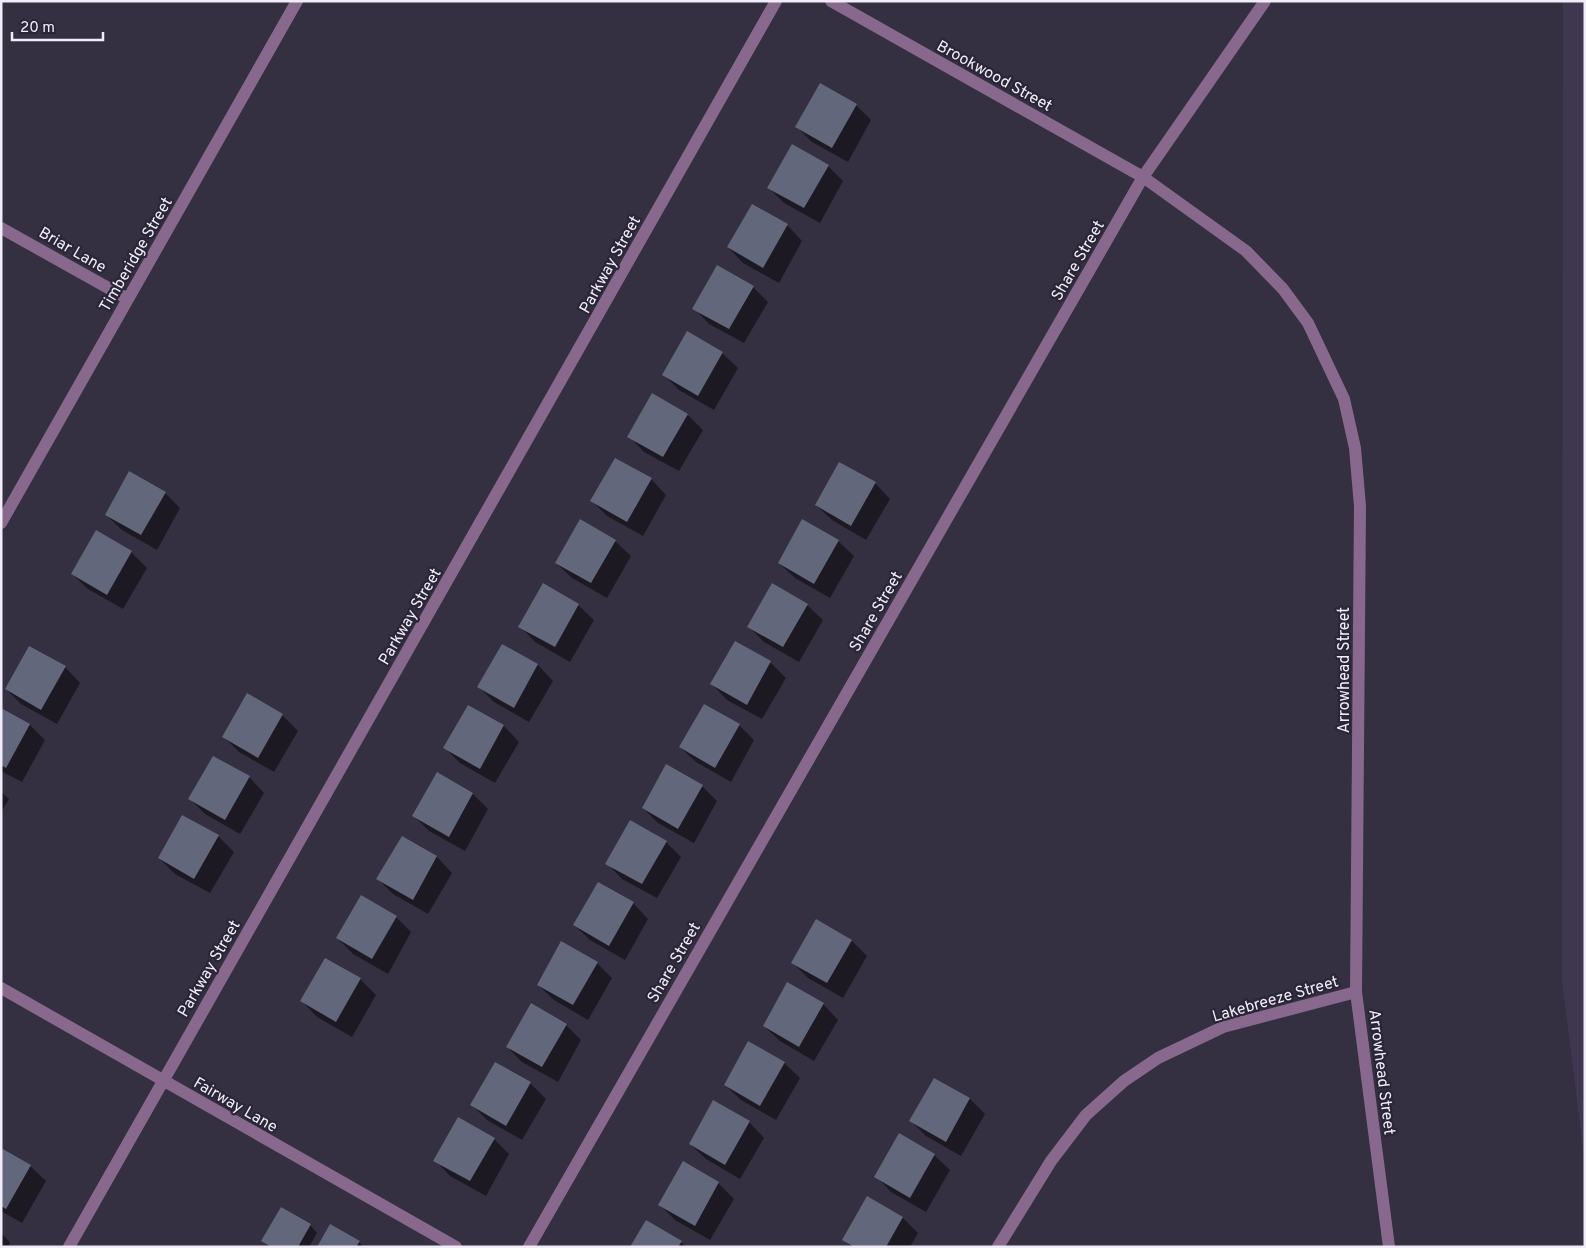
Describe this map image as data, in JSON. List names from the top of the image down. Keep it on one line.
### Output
{"streets":{"street":["Brookwood Street","Briar Lane","Timberidge Street","Share Street","Parkway Street","Arrowhead Street","Lakebreeze Street","Fairway Lane"]},"crossings":[["Brookwood Street","Share Street"],["Brookwood Street","Arrowhead Street"],["Briar Lane","Timberidge Street"],["Share Street","Arrowhead Street"],["Parkway Street","Fairway Lane"],["Arrowhead Street","Lakebreeze Street"]],"scale_bar":"20 m"}
